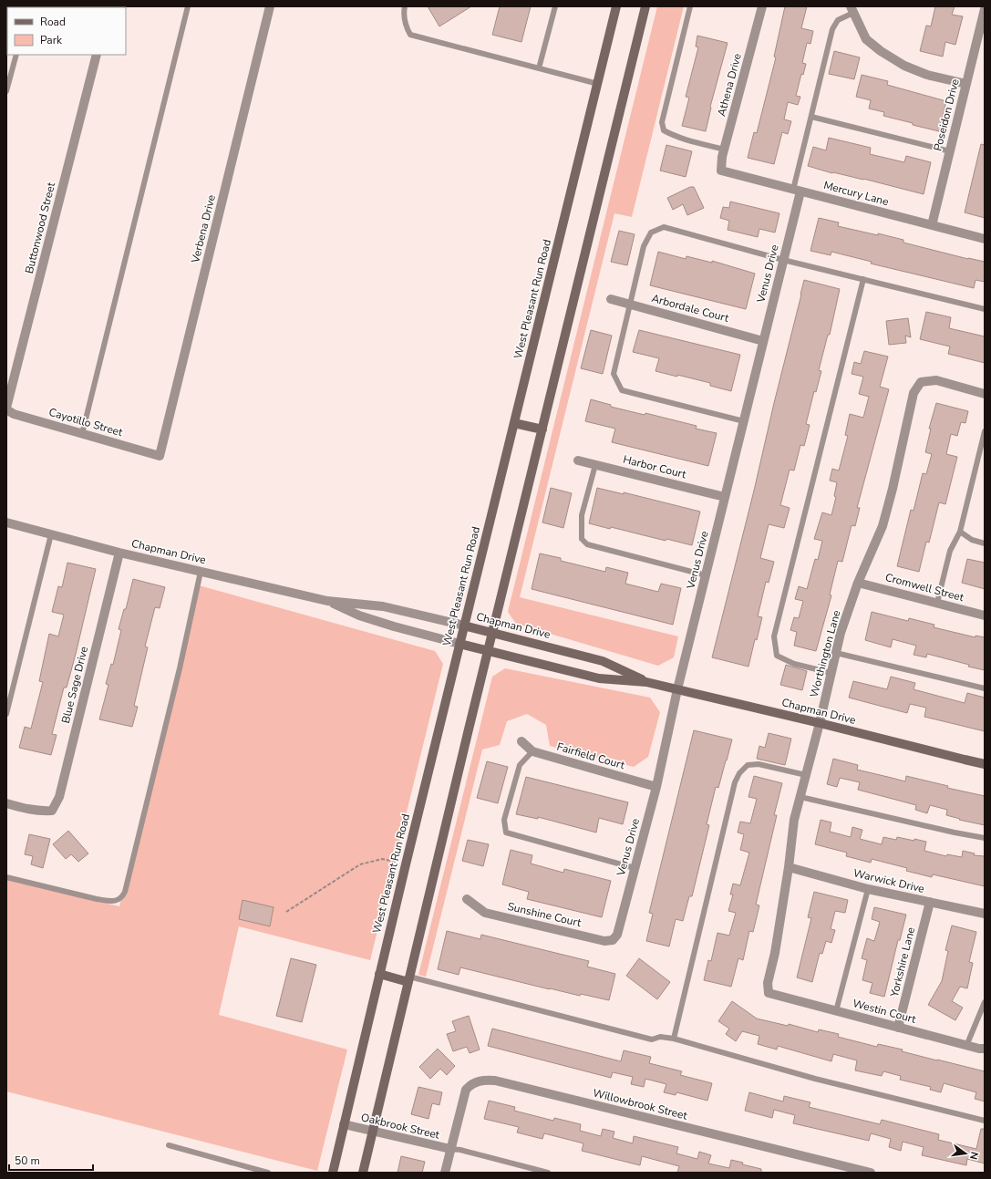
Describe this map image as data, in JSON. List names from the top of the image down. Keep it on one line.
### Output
{"streets":{"main road":["West Pleasant Run Road","Chapman Drive"],"street":["Athena Drive","Poseidon Drive","Mercury Lane","Buttonwood Street","Verbena Drive","Venus Drive","Arbordale Court","Cayotillo Street","Harbor Court","Cromwell Street","Worthington Lane","Blue Sage Drive","Fairfield Court","Warwick Drive","Sunshine Court","Yorkshire Lane","Westin Court","Willowbrook Street","Oakbrook Street"]},"crossings":[["Athena Drive","Mercury Lane"],["Poseidon Drive","Mercury Lane"],["Mercury Lane","Venus Drive"],["Buttonwood Street","Cayotillo Street"],["Verbena Drive","Cayotillo Street"],["Venus Drive","Arbordale Court"],["Venus Drive","Harbor Court"],["Venus Drive","Chapman Drive"],["Venus Drive","Fairfield Court"],["Venus Drive","Sunshine Court"],["West Pleasant Run Road","Chapman Drive"],["West Pleasant Run Road","Oakbrook Street"],["Chapman Drive","Worthington Lane"],["Chapman Drive","Blue Sage Drive"],["Cromwell Street","Worthington Lane"],["Worthington Lane","Warwick Drive"],["Worthington Lane","Westin Court"],["Warwick Drive","Yorkshire Lane"],["Yorkshire Lane","Westin Court"],["Willowbrook Street","Oakbrook Street"]],"legend":["Road","Park"],"scale_bar":"50 m","north":"right"}
